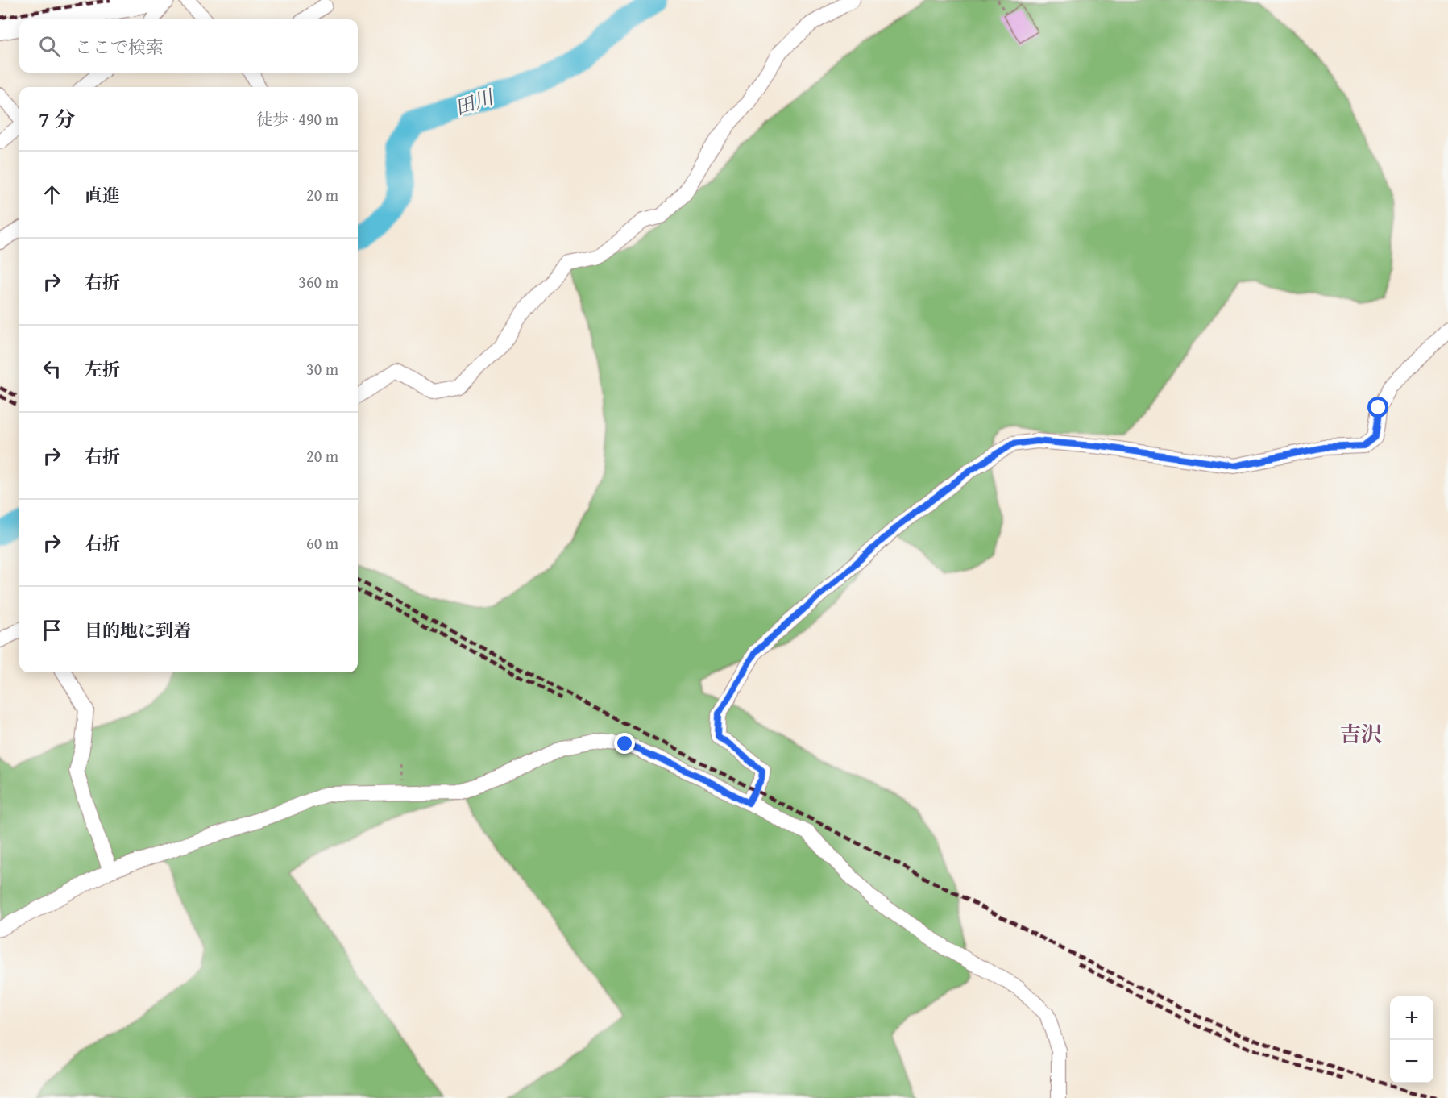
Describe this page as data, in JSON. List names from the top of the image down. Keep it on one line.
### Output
{"districts":["吉沢"],"water":["田川"],"page":{"search":"ここで検索","heading":["7 分","徒歩 · 490 m"],"list":[["直進","20 m"],["右折","360 m"],["左折","30 m"],["右折","20 m"],["右折","60 m"],"目的地に到着"],"map_buttons":["+","−"]}}
